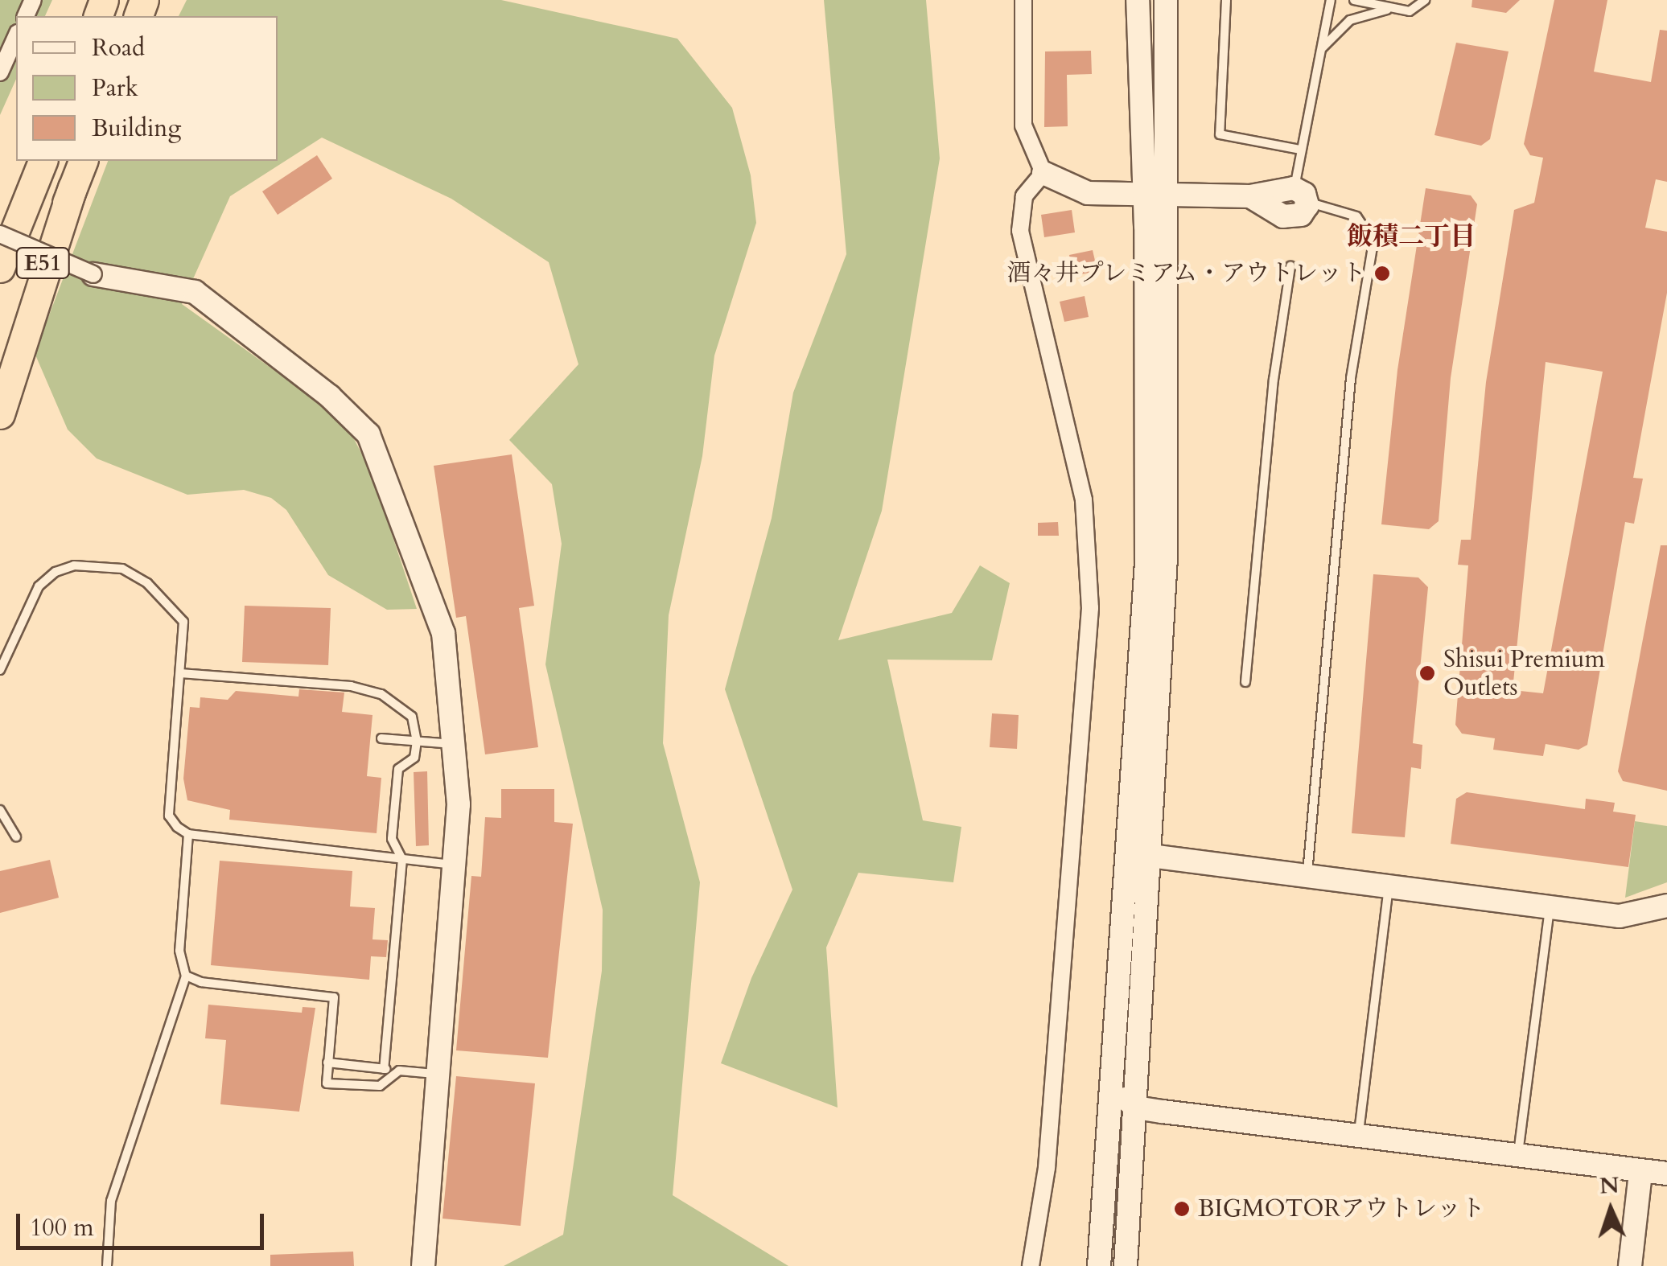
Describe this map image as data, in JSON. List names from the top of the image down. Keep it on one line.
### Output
{"streets":{"highway":["E51"]},"districts":["飯積二丁目"],"places":["酒々井プレミアム・アウトレット","Shisui Premium Outlets","BIGMOTORアウトレット"],"legend":["Road","Park","Building"],"scale_bar":"100 m","north":"top"}
